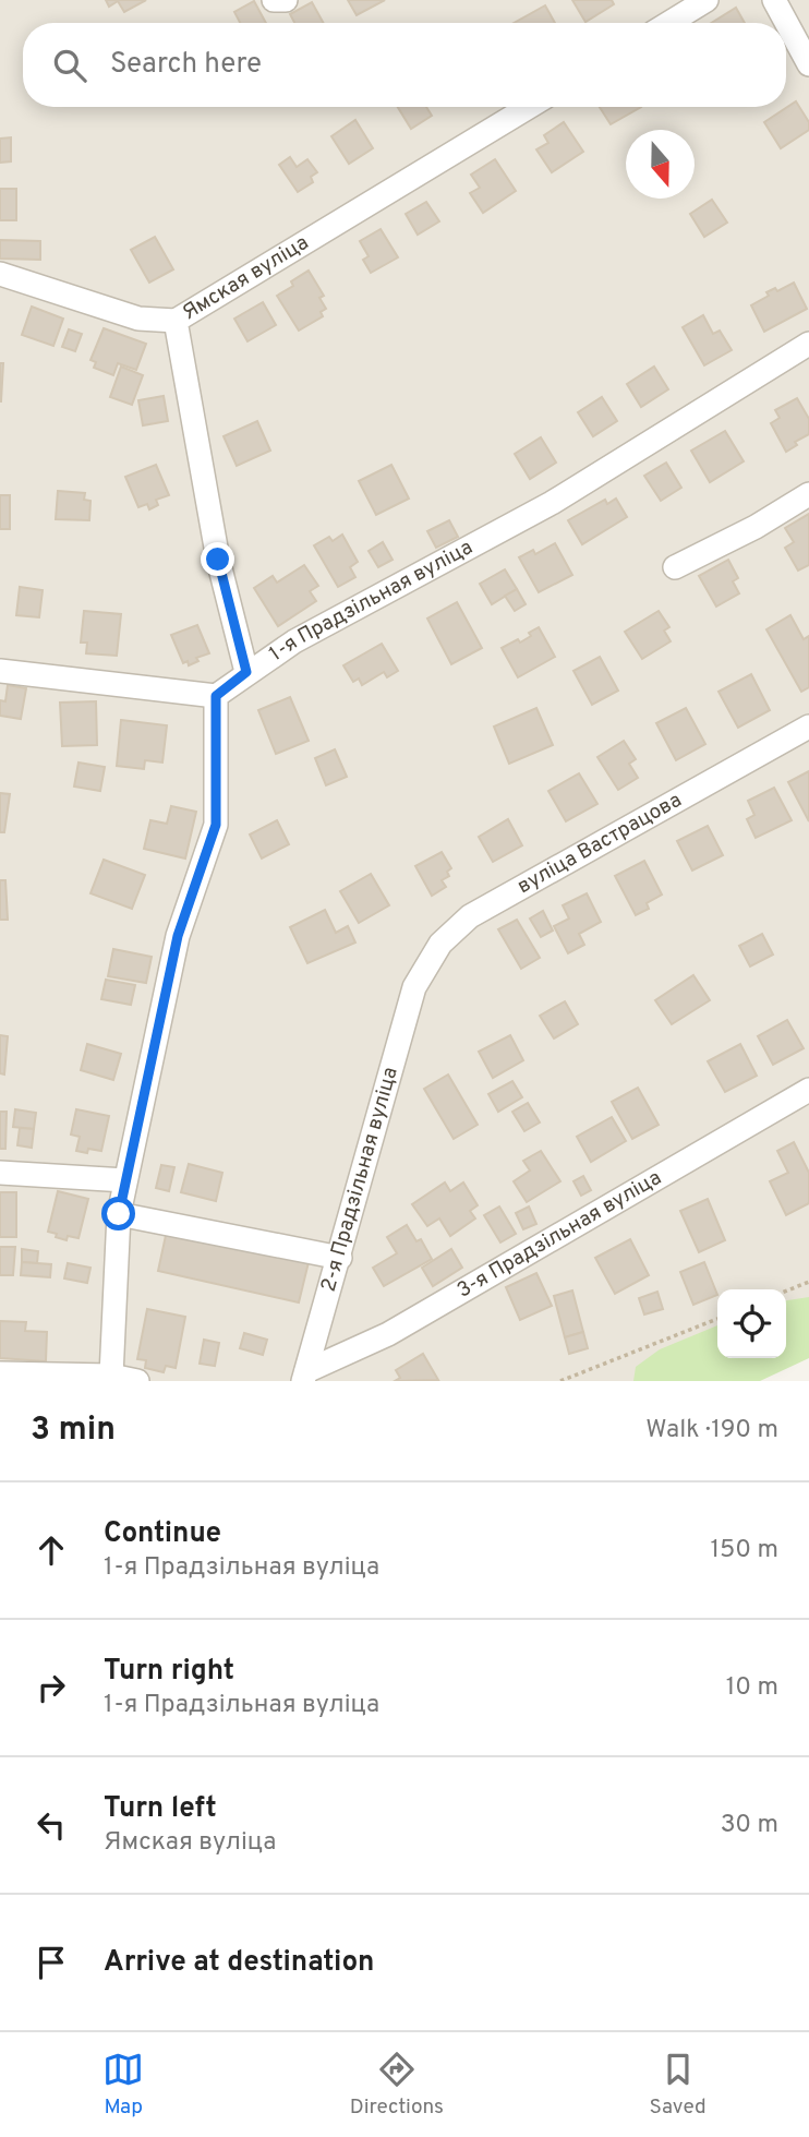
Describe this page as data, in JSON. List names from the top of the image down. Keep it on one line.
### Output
{"streets":{"street":["Ямская вуліца","1-я Прадзільная вуліца","вуліца Вастрацова","2-я Прадзільная вуліца","3-я Прадзільная вуліца"]},"crossings":[["Ямская вуліца","1-я Прадзільная вуліца"],["вуліца Вастрацова","2-я Прадзільная вуліца"],["2-я Прадзільная вуліца","3-я Прадзільная вуліца"]],"north":"bottom","page":{"search":"Search here","heading":["3 min","Walk · 190 m"],"list":[["Continue","1-я Прадзільная вуліца","150 m"],["Turn right","1-я Прадзільная вуліца","10 m"],["Turn left","Ямская вуліца","30 m"],"Arrive at destination"],"nav":["Map","Directions","Saved"]}}
